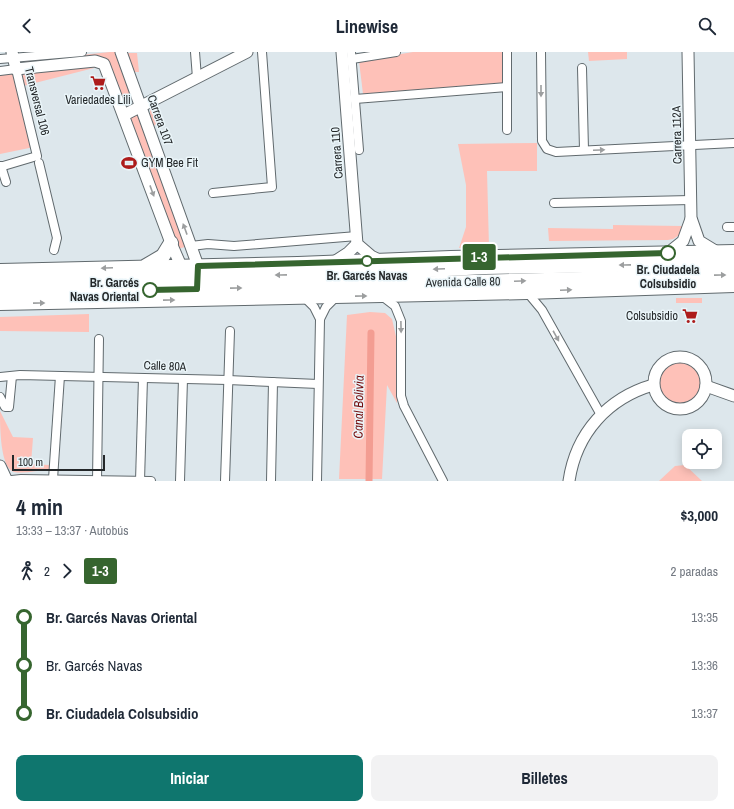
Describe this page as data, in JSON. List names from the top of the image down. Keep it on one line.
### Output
{"streets":{"highway":["Avenida Calle 80"],"street":["Transversal 106","Carrera 107","Carrera 112A","Carrera 110","Calle 80A"]},"crossings":[["Carrera 107","Avenida Calle 80"],["Carrera 112A","Avenida Calle 80"]],"water":["Canal Bolivia"],"places":{"supermarket":["Variedades Lili","Colsubsidio"],"sports":["GYM Bee Fit"],"other":["Br. Ciudadela Colsubsidio","Br. Garcés Navas","Br. Garcés Navas Oriental"]},"lines":["bus line 1-3"],"scale_bar":"100 m","page":{"header":"Linewise","on_map":"1-3","scale":"100 m","heading":["4 min","13:33 – 13:37 · Autobús","$3,000"],"legs":["2","1-3","2 paradas"],"list":[{"name":"Br. Garcés Navas Oriental","value":"13:35"},{"name":"Br. Garcés Navas","value":"13:36"},{"name":"Br. Ciudadela Colsubsidio","value":"13:37"}],"buttons":["Iniciar","Billetes"]}}
